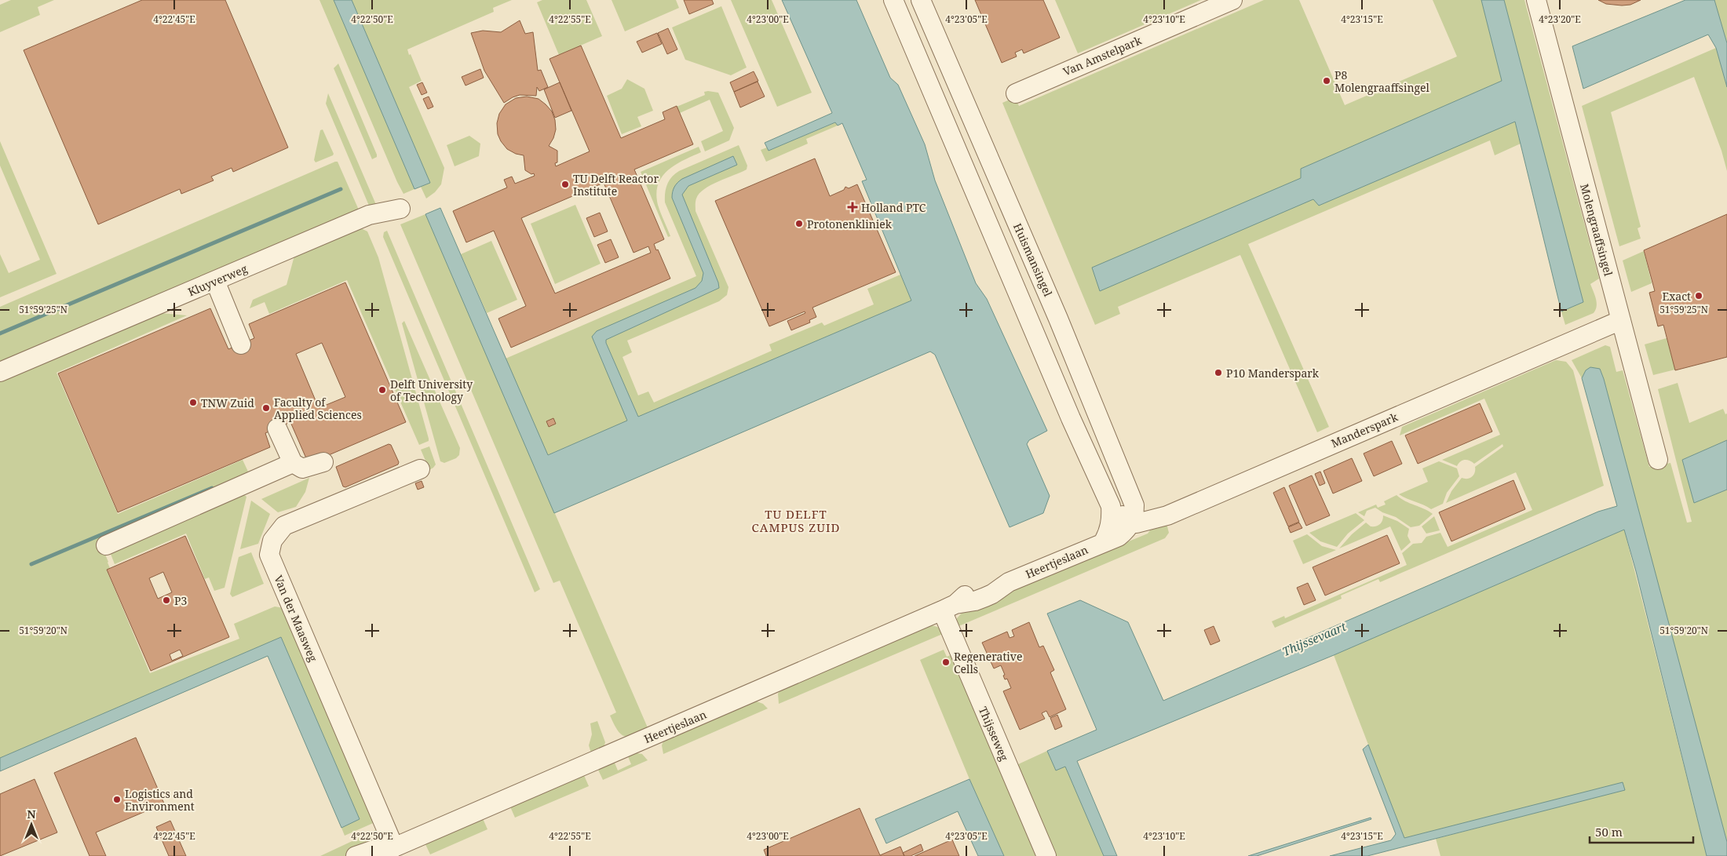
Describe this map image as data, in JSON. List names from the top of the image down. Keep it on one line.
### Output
{"streets":{"street":["Van Amstelpark","Molengraaffsingel","Huismansingel","Kluyverweg","Manderspark","Heertjeslaan","Van der Maasweg","Thijsseweg"]},"crossings":[["Molengraaffsingel","Manderspark"],["Huismansingel","Manderspark"],["Huismansingel","Heertjeslaan"],["Manderspark","Heertjeslaan"],["Heertjeslaan","Van der Maasweg"],["Heertjeslaan","Thijsseweg"]],"districts":["TU DELFT CAMPUS ZUID"],"water":["Thijssevaart"],"places":{"other":["P8 Molengraaffsingel","TU Delft Reactor Institute","Protonenkliniek","Exact","P10 Manderspark","Delft University of Technology","TNW Zuid","Faculty of Applied Sciences","P3","Regenerative Cells","Logistics and Environment"],"health":["Holland PTC"]},"scale_bar":"50 m","north":"top","coordinates":["4°22'45\"E","4°22'50\"E","4°22'55\"E","4°23'00\"E","4°23'05\"E","4°23'10\"E","4°23'15\"E","4°23'20\"E","51°59'25\"N","51°59'20\"N"]}
